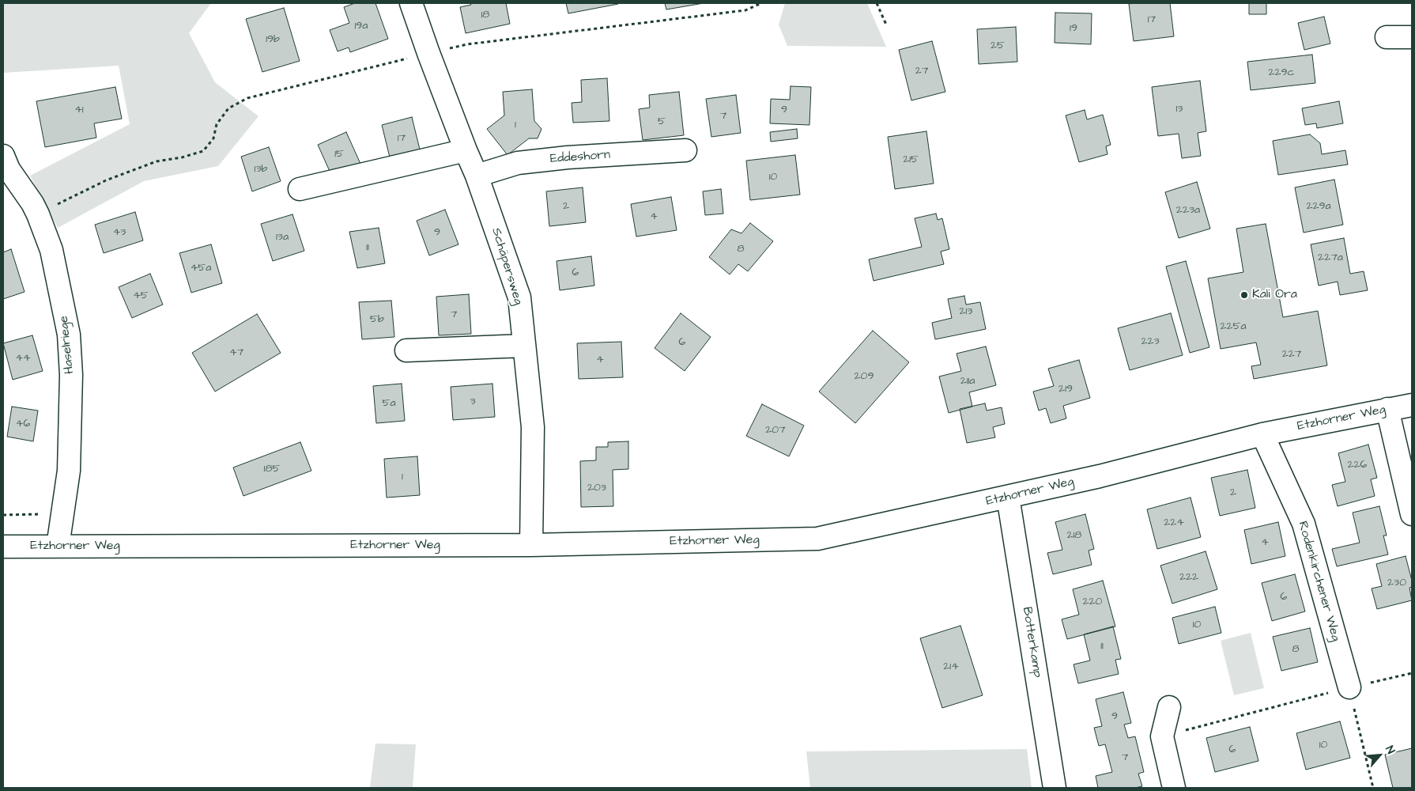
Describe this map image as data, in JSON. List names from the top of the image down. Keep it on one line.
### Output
{"streets":{"street":["Eddeshorn","Schäpersweg","Haselriege","Etzhorner Weg","Rodenkirchener Weg","Botterkamp"]},"crossings":[["Eddeshorn","Schäpersweg"],["Schäpersweg","Etzhorner Weg"],["Haselriege","Etzhorner Weg"],["Etzhorner Weg","Rodenkirchener Weg"],["Etzhorner Weg","Botterkamp"]],"places":["Kali Ora"],"house_numbers":["18","17","19a","19","19b","25","27","229c","13","41","9","7","5","1","17","15","215","13b","10","2","229a","223a","4","43","9","13a","11","8","227a","45a","6","45","213","7","5b","225a","223","6","47","227","44","4","209","211a","219","3","5a","46","207","226","185","1","203","2","224","218","4","222","230","6","220","10","11","8","214","9","10","6","7"],"north":"top right"}
